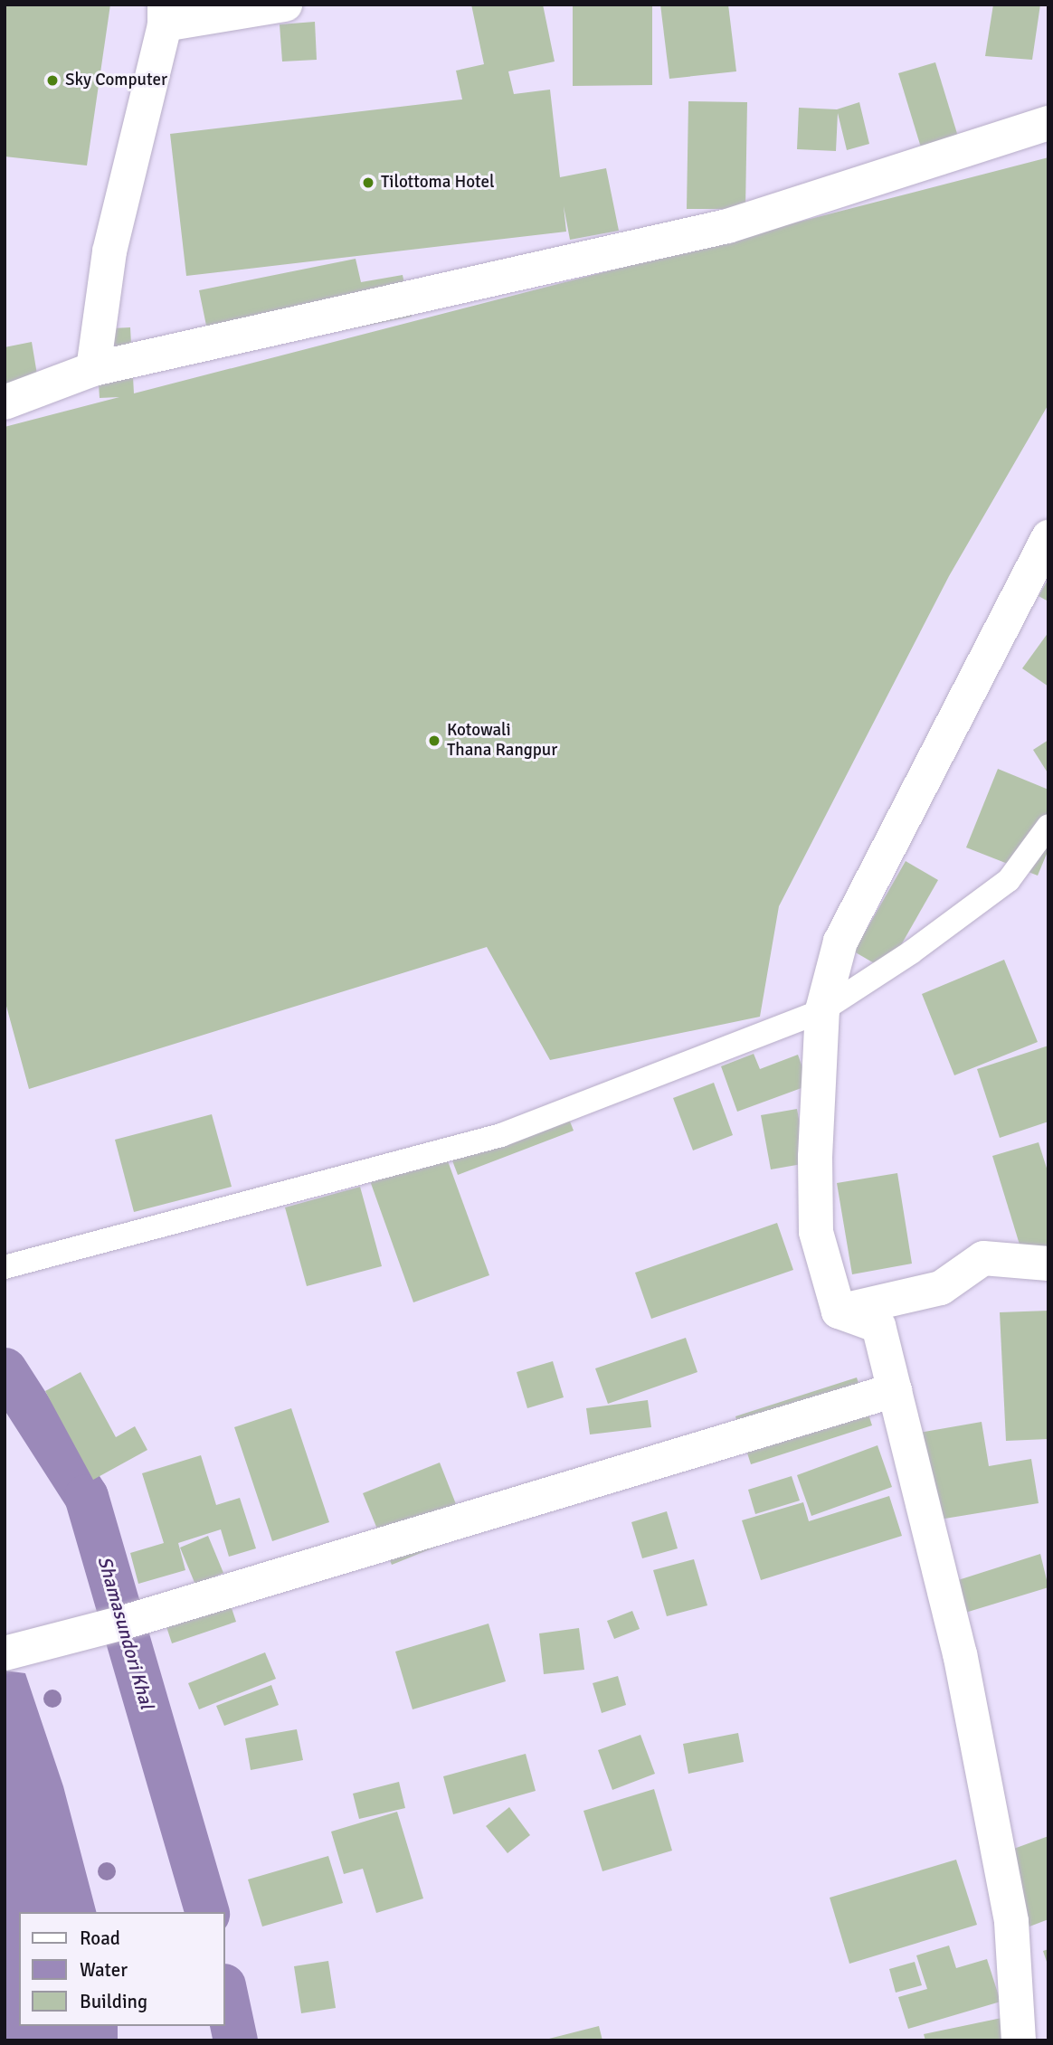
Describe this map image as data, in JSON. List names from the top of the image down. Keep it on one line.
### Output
{"water":["Shamasundori Khal"],"places":["Sky Computer","Tilottoma Hotel","Kotowali Thana Rangpur"],"legend":["Road","Water","Building"]}
